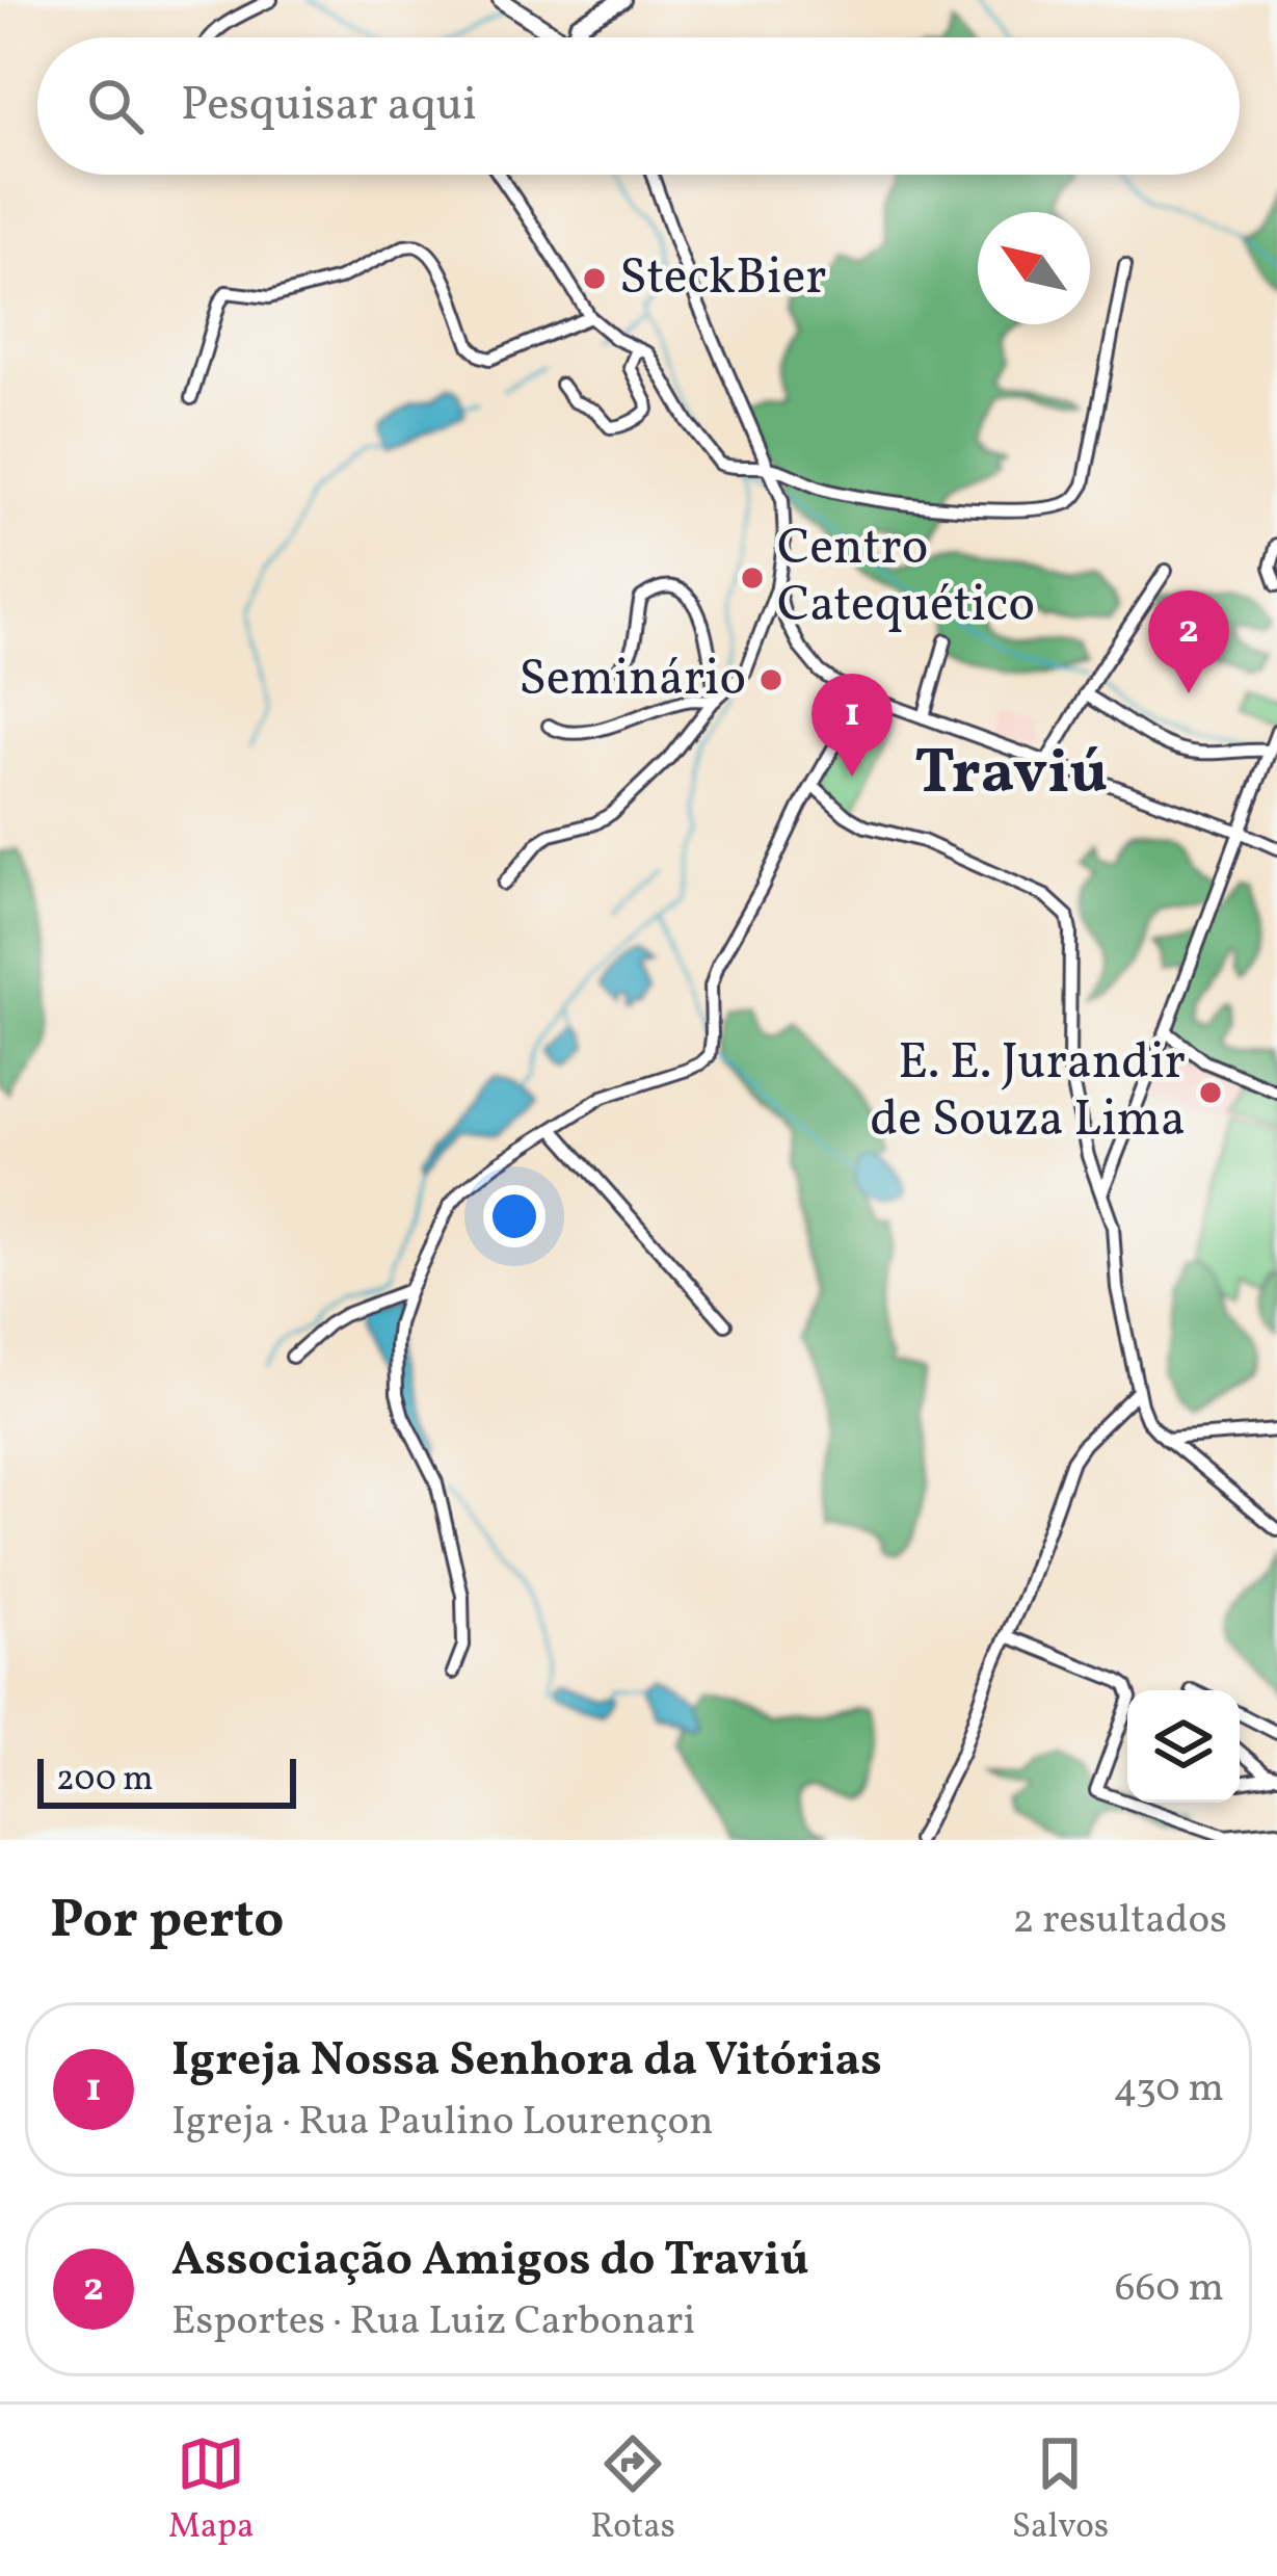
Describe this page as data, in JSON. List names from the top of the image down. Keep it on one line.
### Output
{"districts":["Traviú"],"places":["SteckBier","Centro Catequético","Seminário","E. E. Jurandir de Souza Lima"],"scale_bar":"200 m","north":"top left","page":{"search":"Pesquisar aqui","pins":["2","1"],"scale":"200 m","heading":["Por perto","2 resultados"],"list":[{"mark":"1","name":"Igreja Nossa Senhora da Vitórias","note":"Igreja · Rua Paulino Lourençon","value":"430 m"},{"mark":"2","name":"Associação Amigos do Traviú","note":"Esportes · Rua Luiz Carbonari","value":"660 m"}],"nav":["Mapa","Rotas","Salvos"]}}
